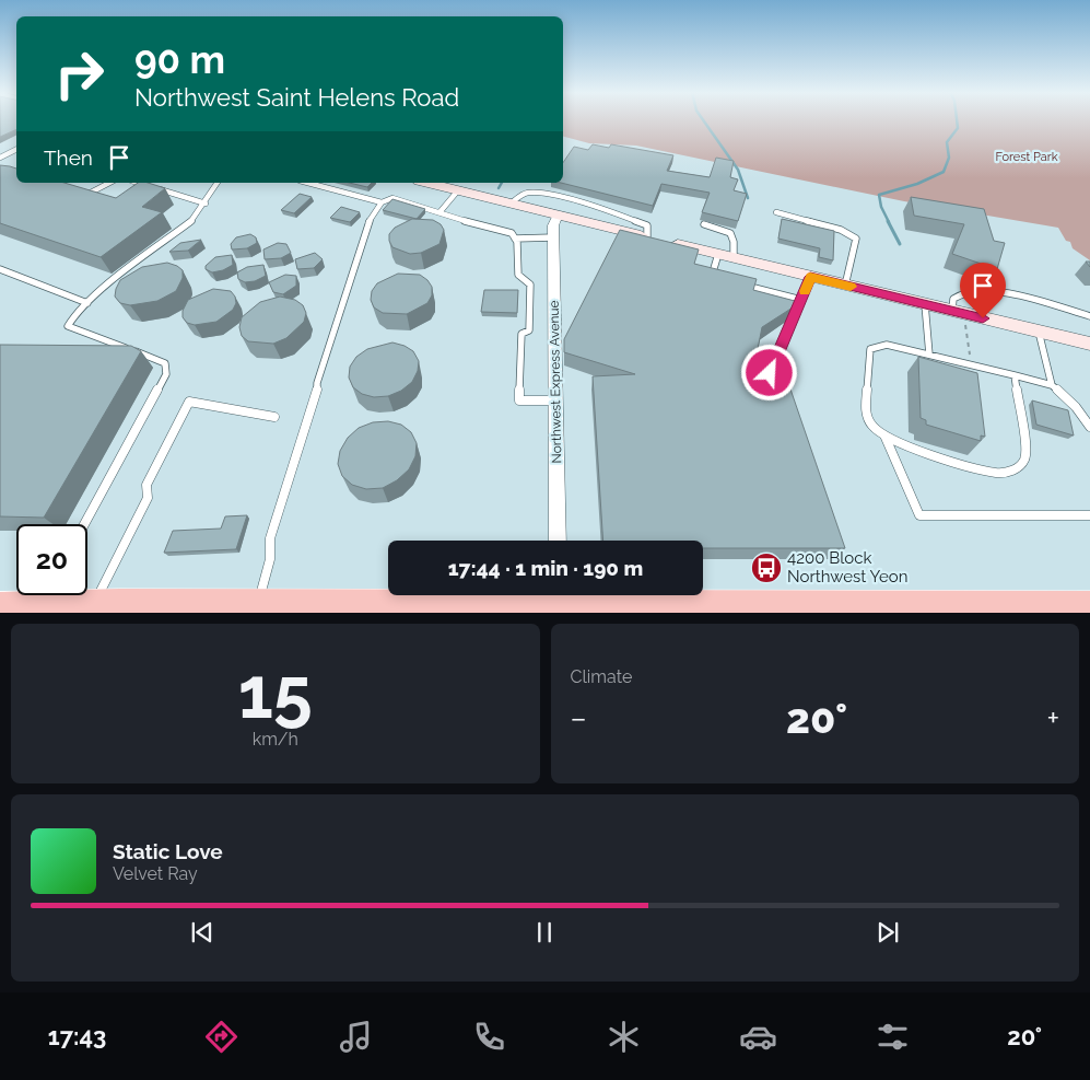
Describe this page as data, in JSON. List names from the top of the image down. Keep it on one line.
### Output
{"streets":{"street":["Northwest Express Avenue"]},"parks":["Forest Park"],"places":{"bus stop":["4200 Block Northwest Yeon"]},"page":{"turn":["90 m","Northwest Saint Helens Road"],"then":"Then","limit":"20","trip":"17:44 · 1 min · 190 m","tile":[["15","km/h"],"Climate"],"heat":["−","20°","+"],"song":["Static Love","Velvet Ray"],"tabs":["17:43","20°"]}}
